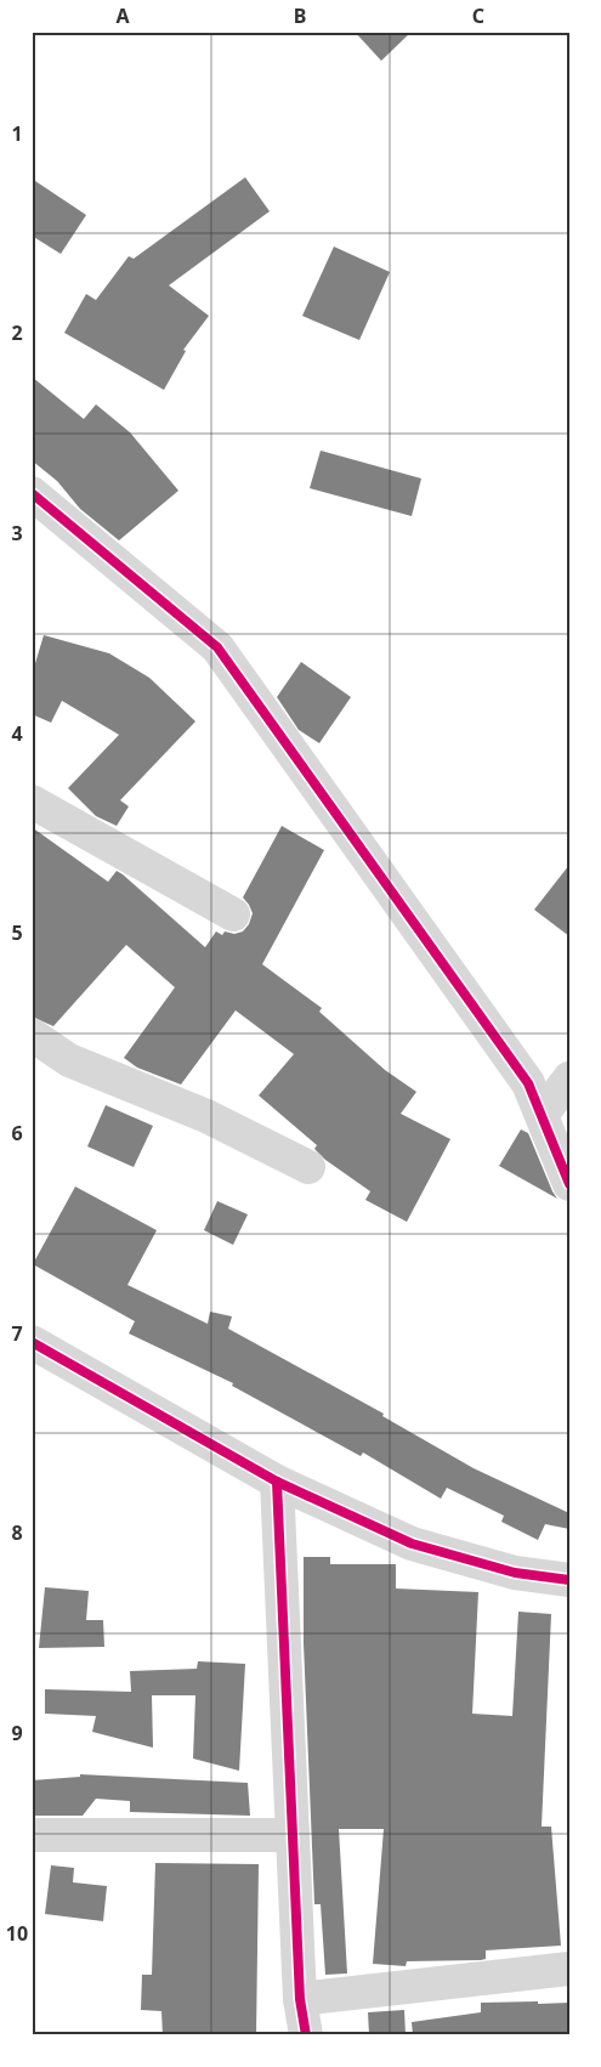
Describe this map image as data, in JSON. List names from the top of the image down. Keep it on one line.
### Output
{"grid":{"columns":["A","B","C"],"rows":["1","2","3","4","5","6","7","8","9","10"]}}
